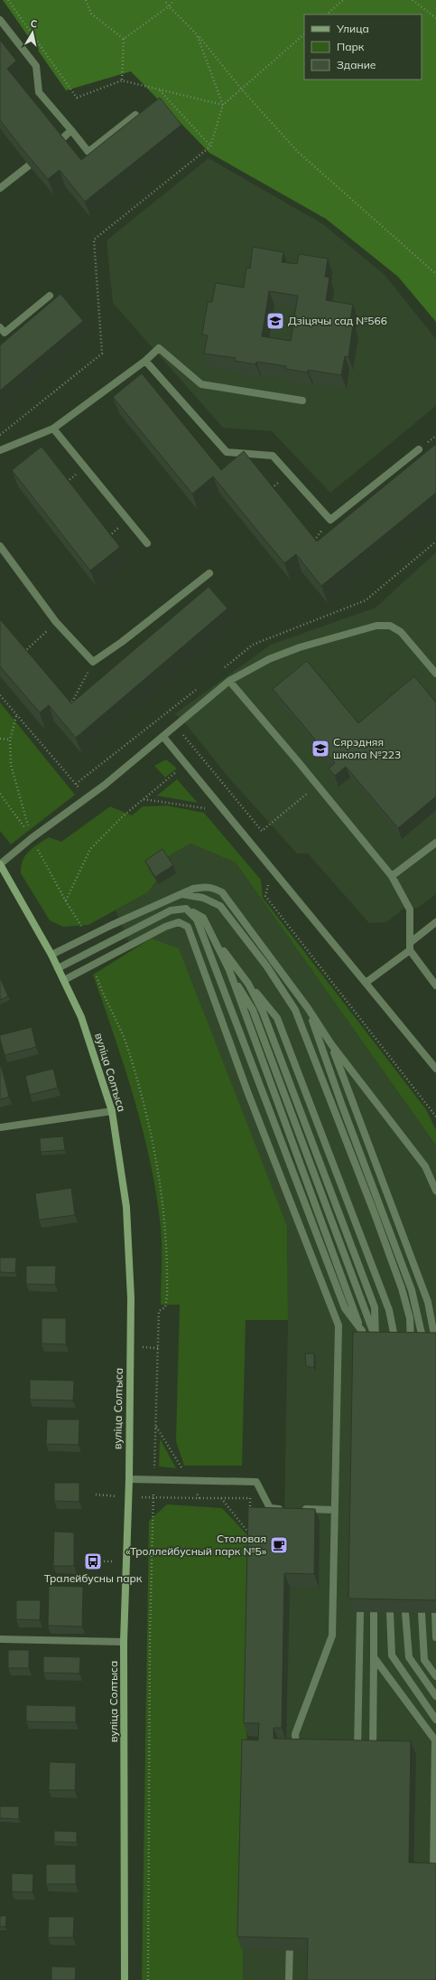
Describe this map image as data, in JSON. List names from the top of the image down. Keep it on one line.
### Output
{"streets":{"main road":["вуліца Солтыса"]},"places":{"school or university":["Дзіцячы сад №566","Сярэдняя школа №223"],"cafe":["Столовая «Троллейбусный парк №5»"],"bus stop":["Тралейбусны парк"]},"legend":["Улица","Парк","Здание"],"north":"top"}
